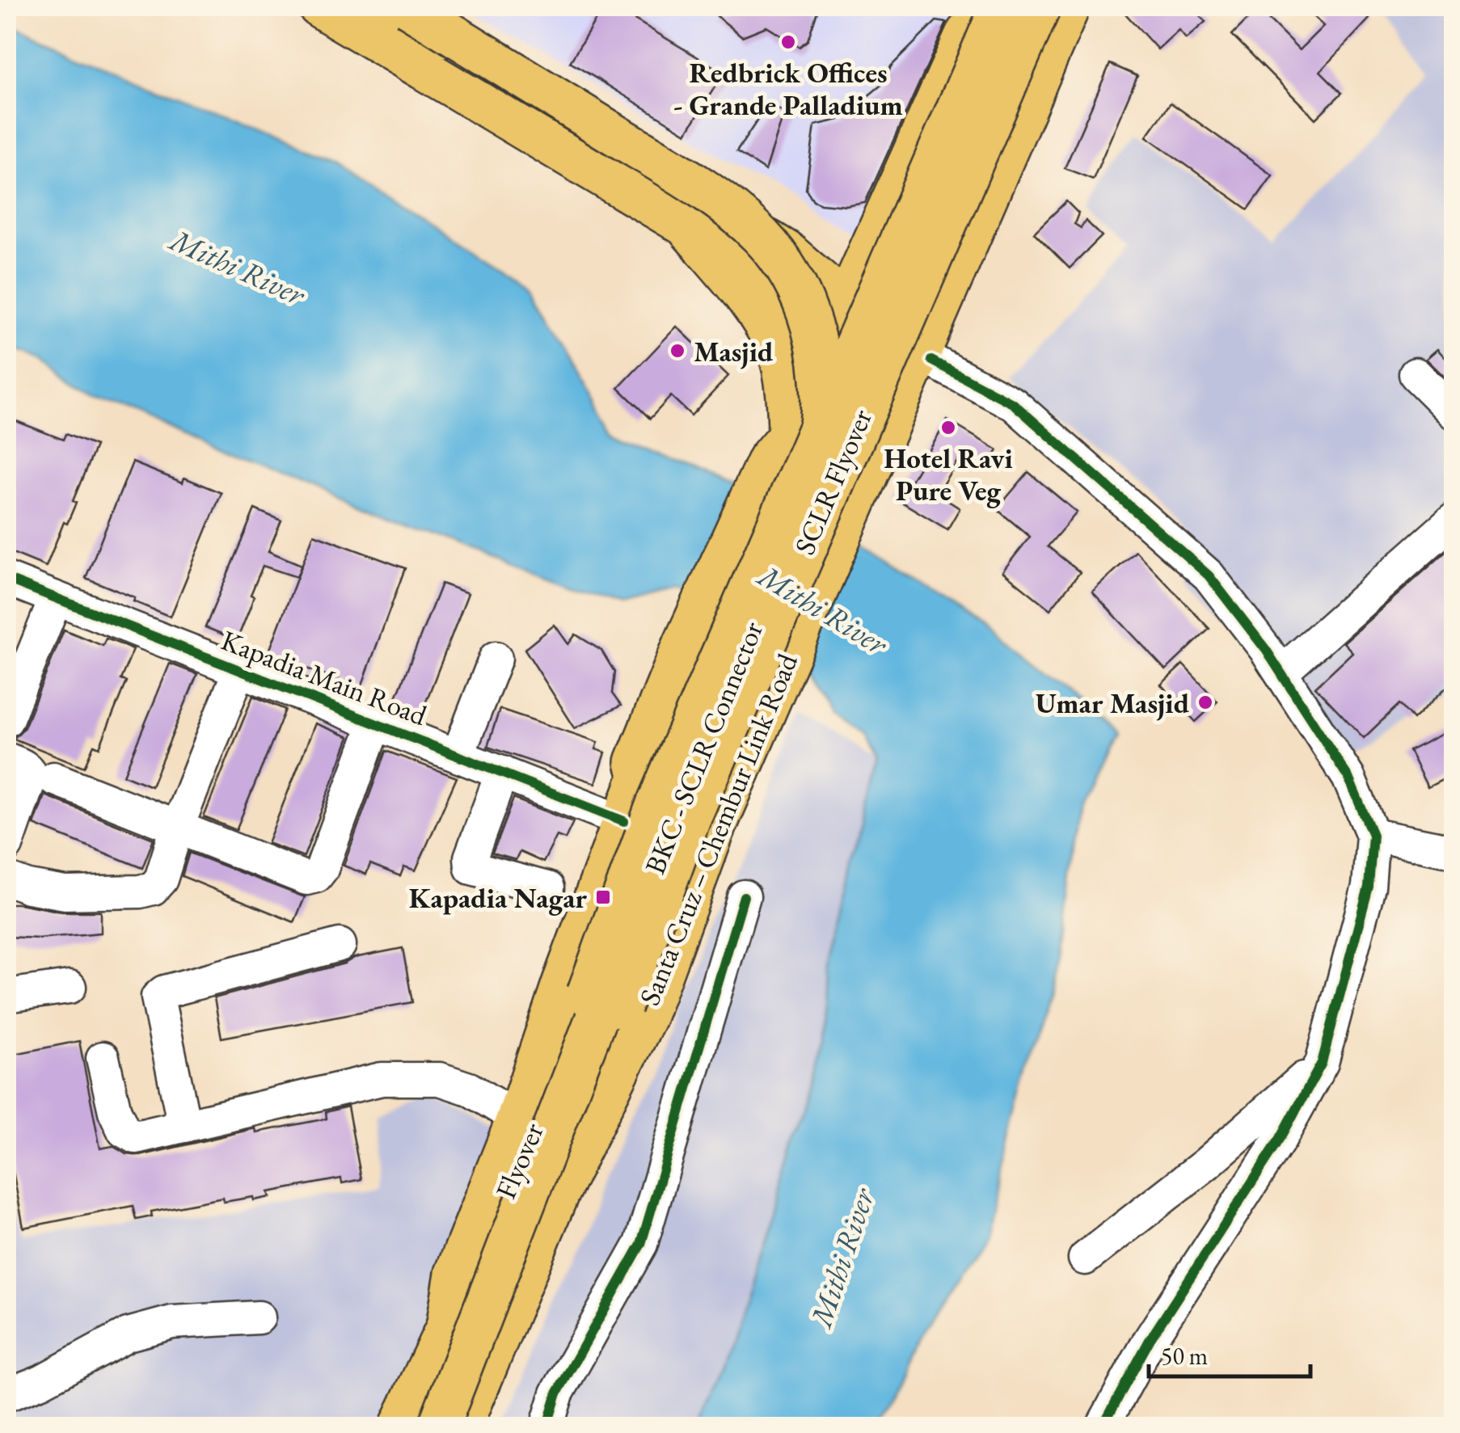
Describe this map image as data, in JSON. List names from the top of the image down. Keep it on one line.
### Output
{"streets":{"highway":["SCLR Flyover","Santa Cruz – Chembur Link Road","Flyover"],"main road":["BKC - SCLR Connector"],"street":["Kapadia Main Road"]},"crossings":[["SCLR Flyover","Flyover"],["Santa Cruz – Chembur Link Road","Flyover"]],"water":["Mithi River"],"places":{"other":["Redbrick Offices - Grande Palladium","Masjid","Hotel Ravi Pure Veg","Umar Masjid"],"transit":["Kapadia Nagar"]},"scale_bar":"50 m"}
